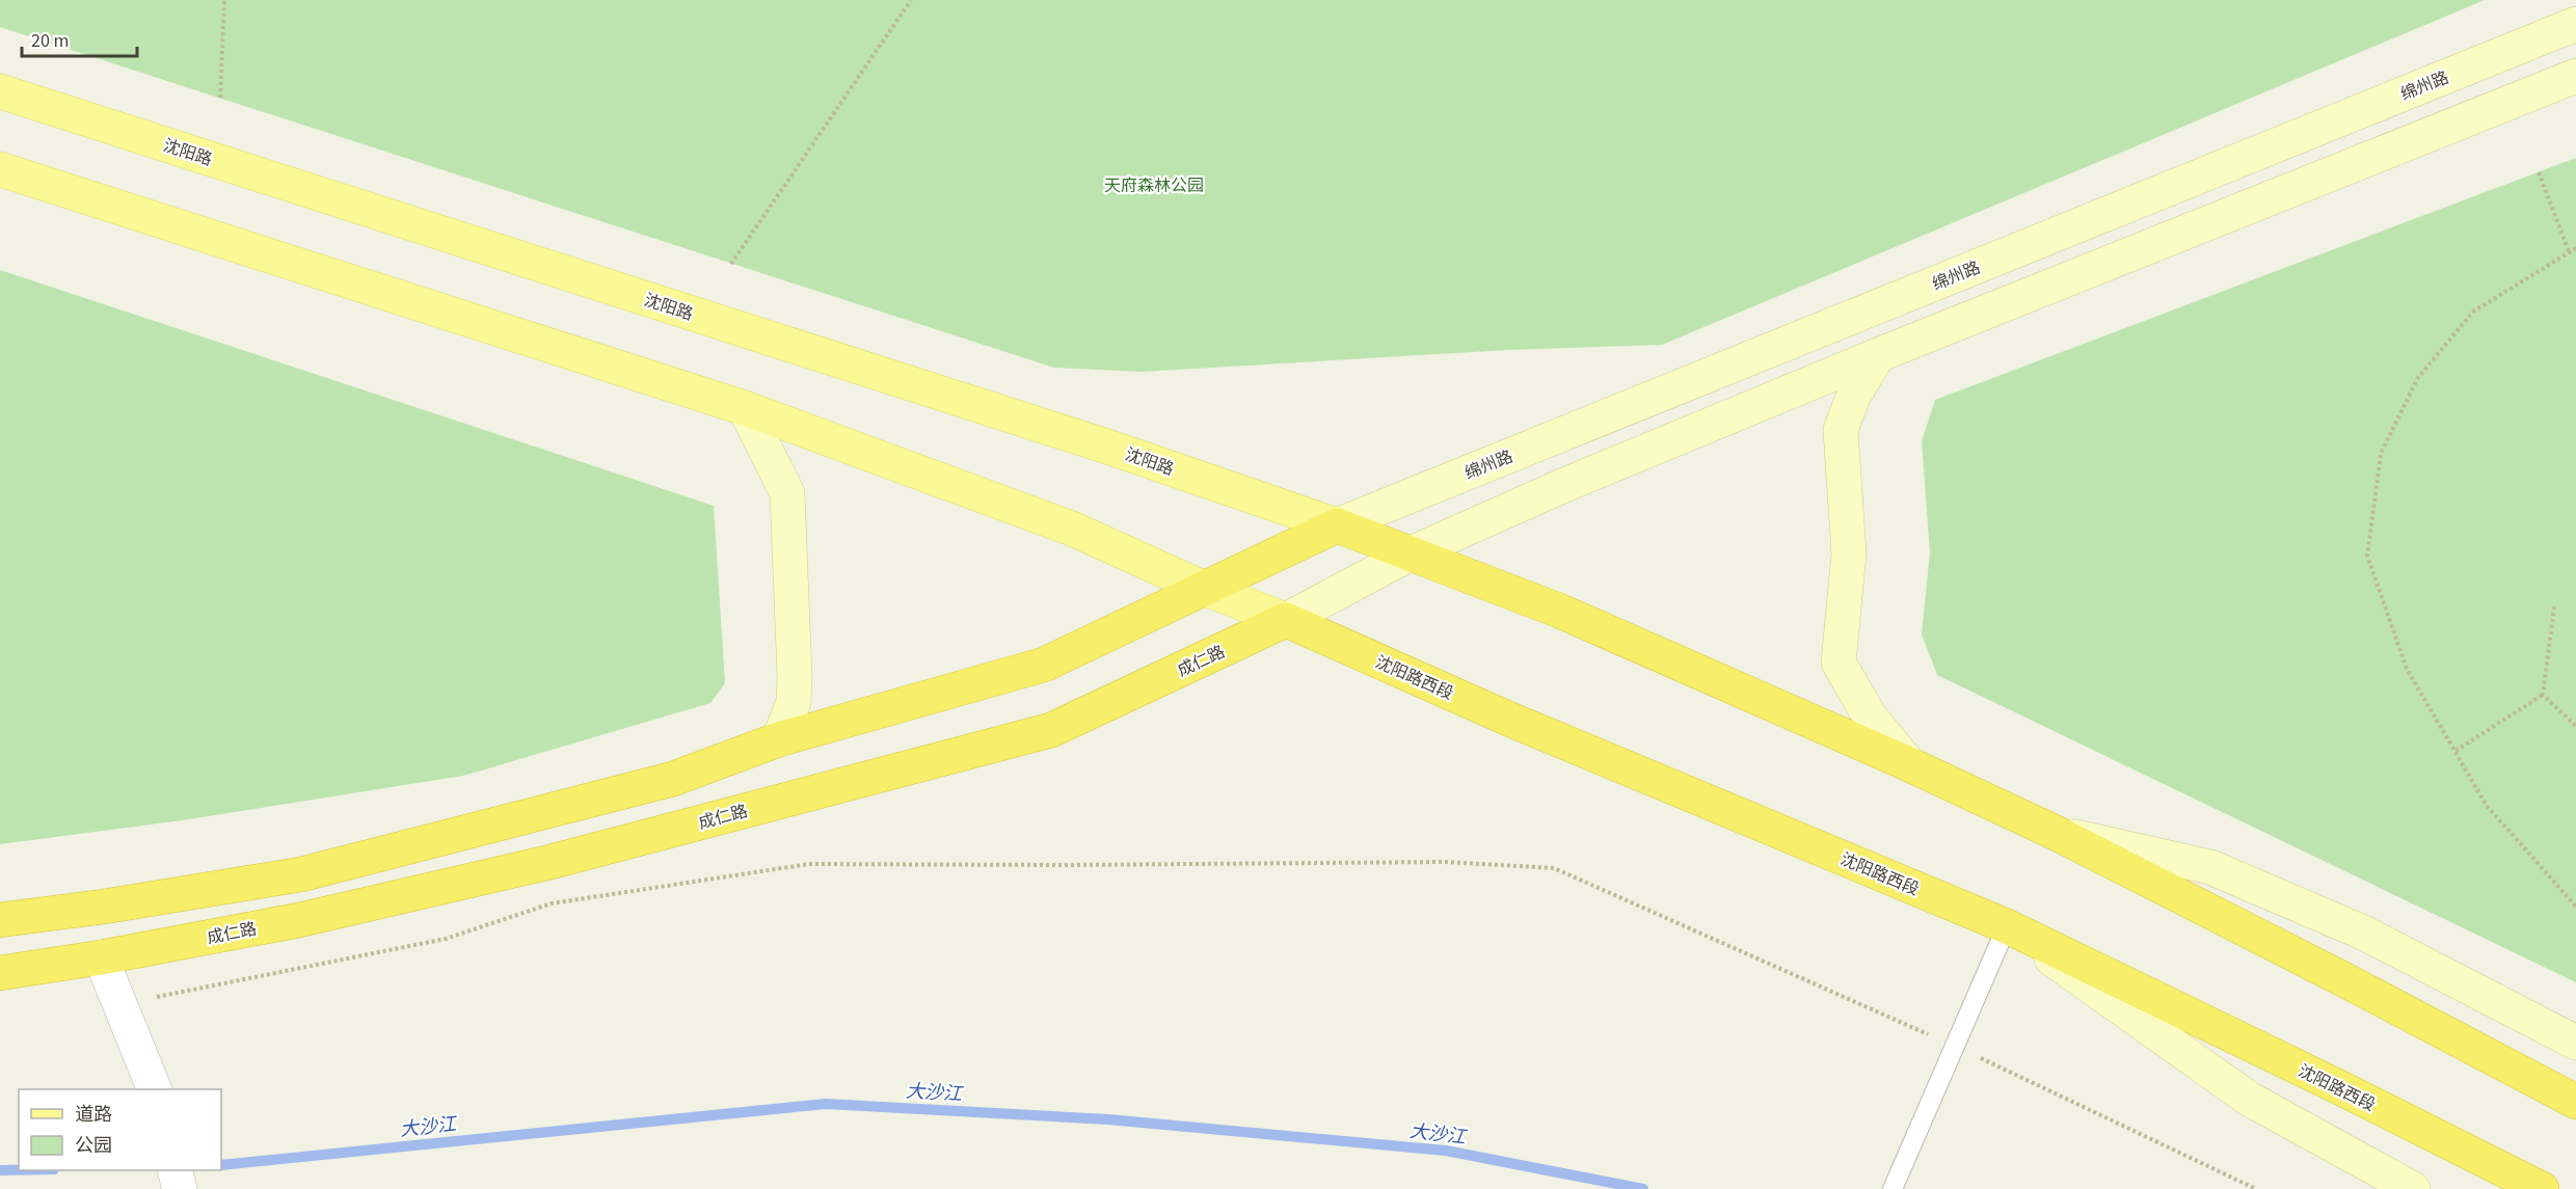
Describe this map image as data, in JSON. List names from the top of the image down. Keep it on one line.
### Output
{"streets":{"highway":["成仁路","沈阳路西段"],"main road":["绵州路","沈阳路"]},"crossings":[["绵州路","沈阳路"],["成仁路","沈阳路西段"]],"water":["大沙江"],"parks":["天府森林公园"],"legend":["道路","公园"],"scale_bar":"20 m"}
